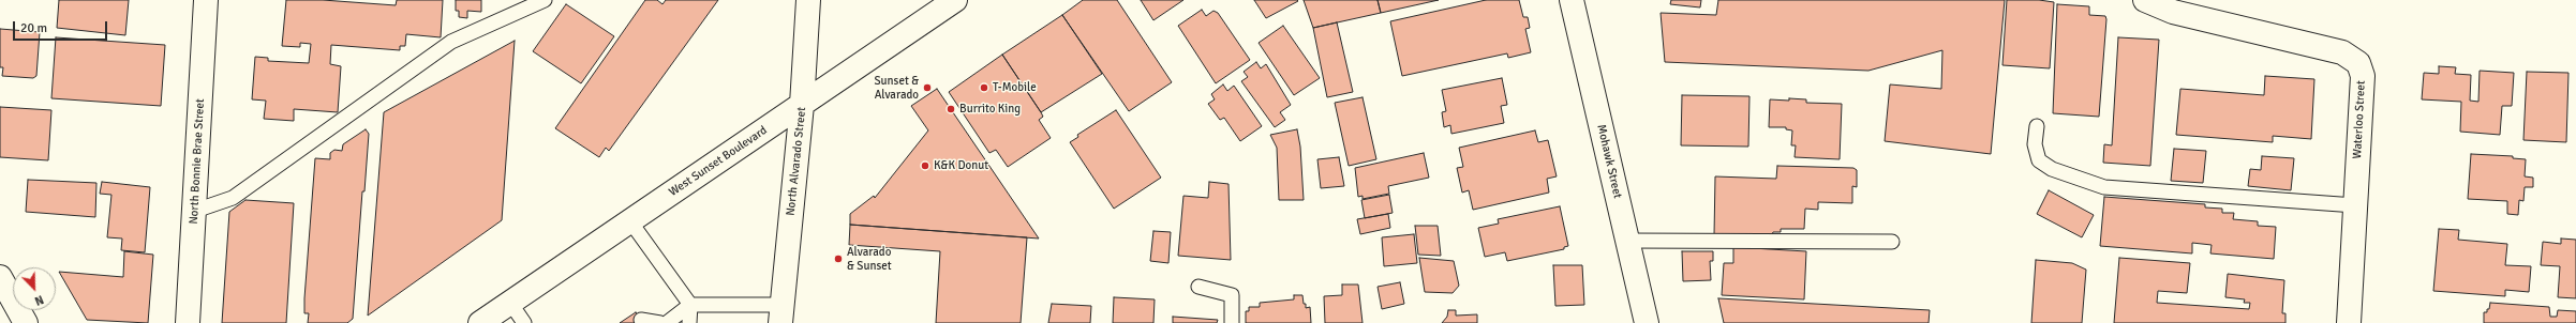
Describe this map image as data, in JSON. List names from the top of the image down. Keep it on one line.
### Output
{"streets":{"street":["Waterloo Street","North Bonnie Brae Street","West Sunset Boulevard","North Alvarado Street","Mohawk Street"]},"crossings":[["West Sunset Boulevard","North Alvarado Street"]],"places":["Sunset & Alvarado","T-Mobile","Burrito King","K&K Donut","Alvarado & Sunset"],"scale_bar":"20 m","north":"bottom right"}
